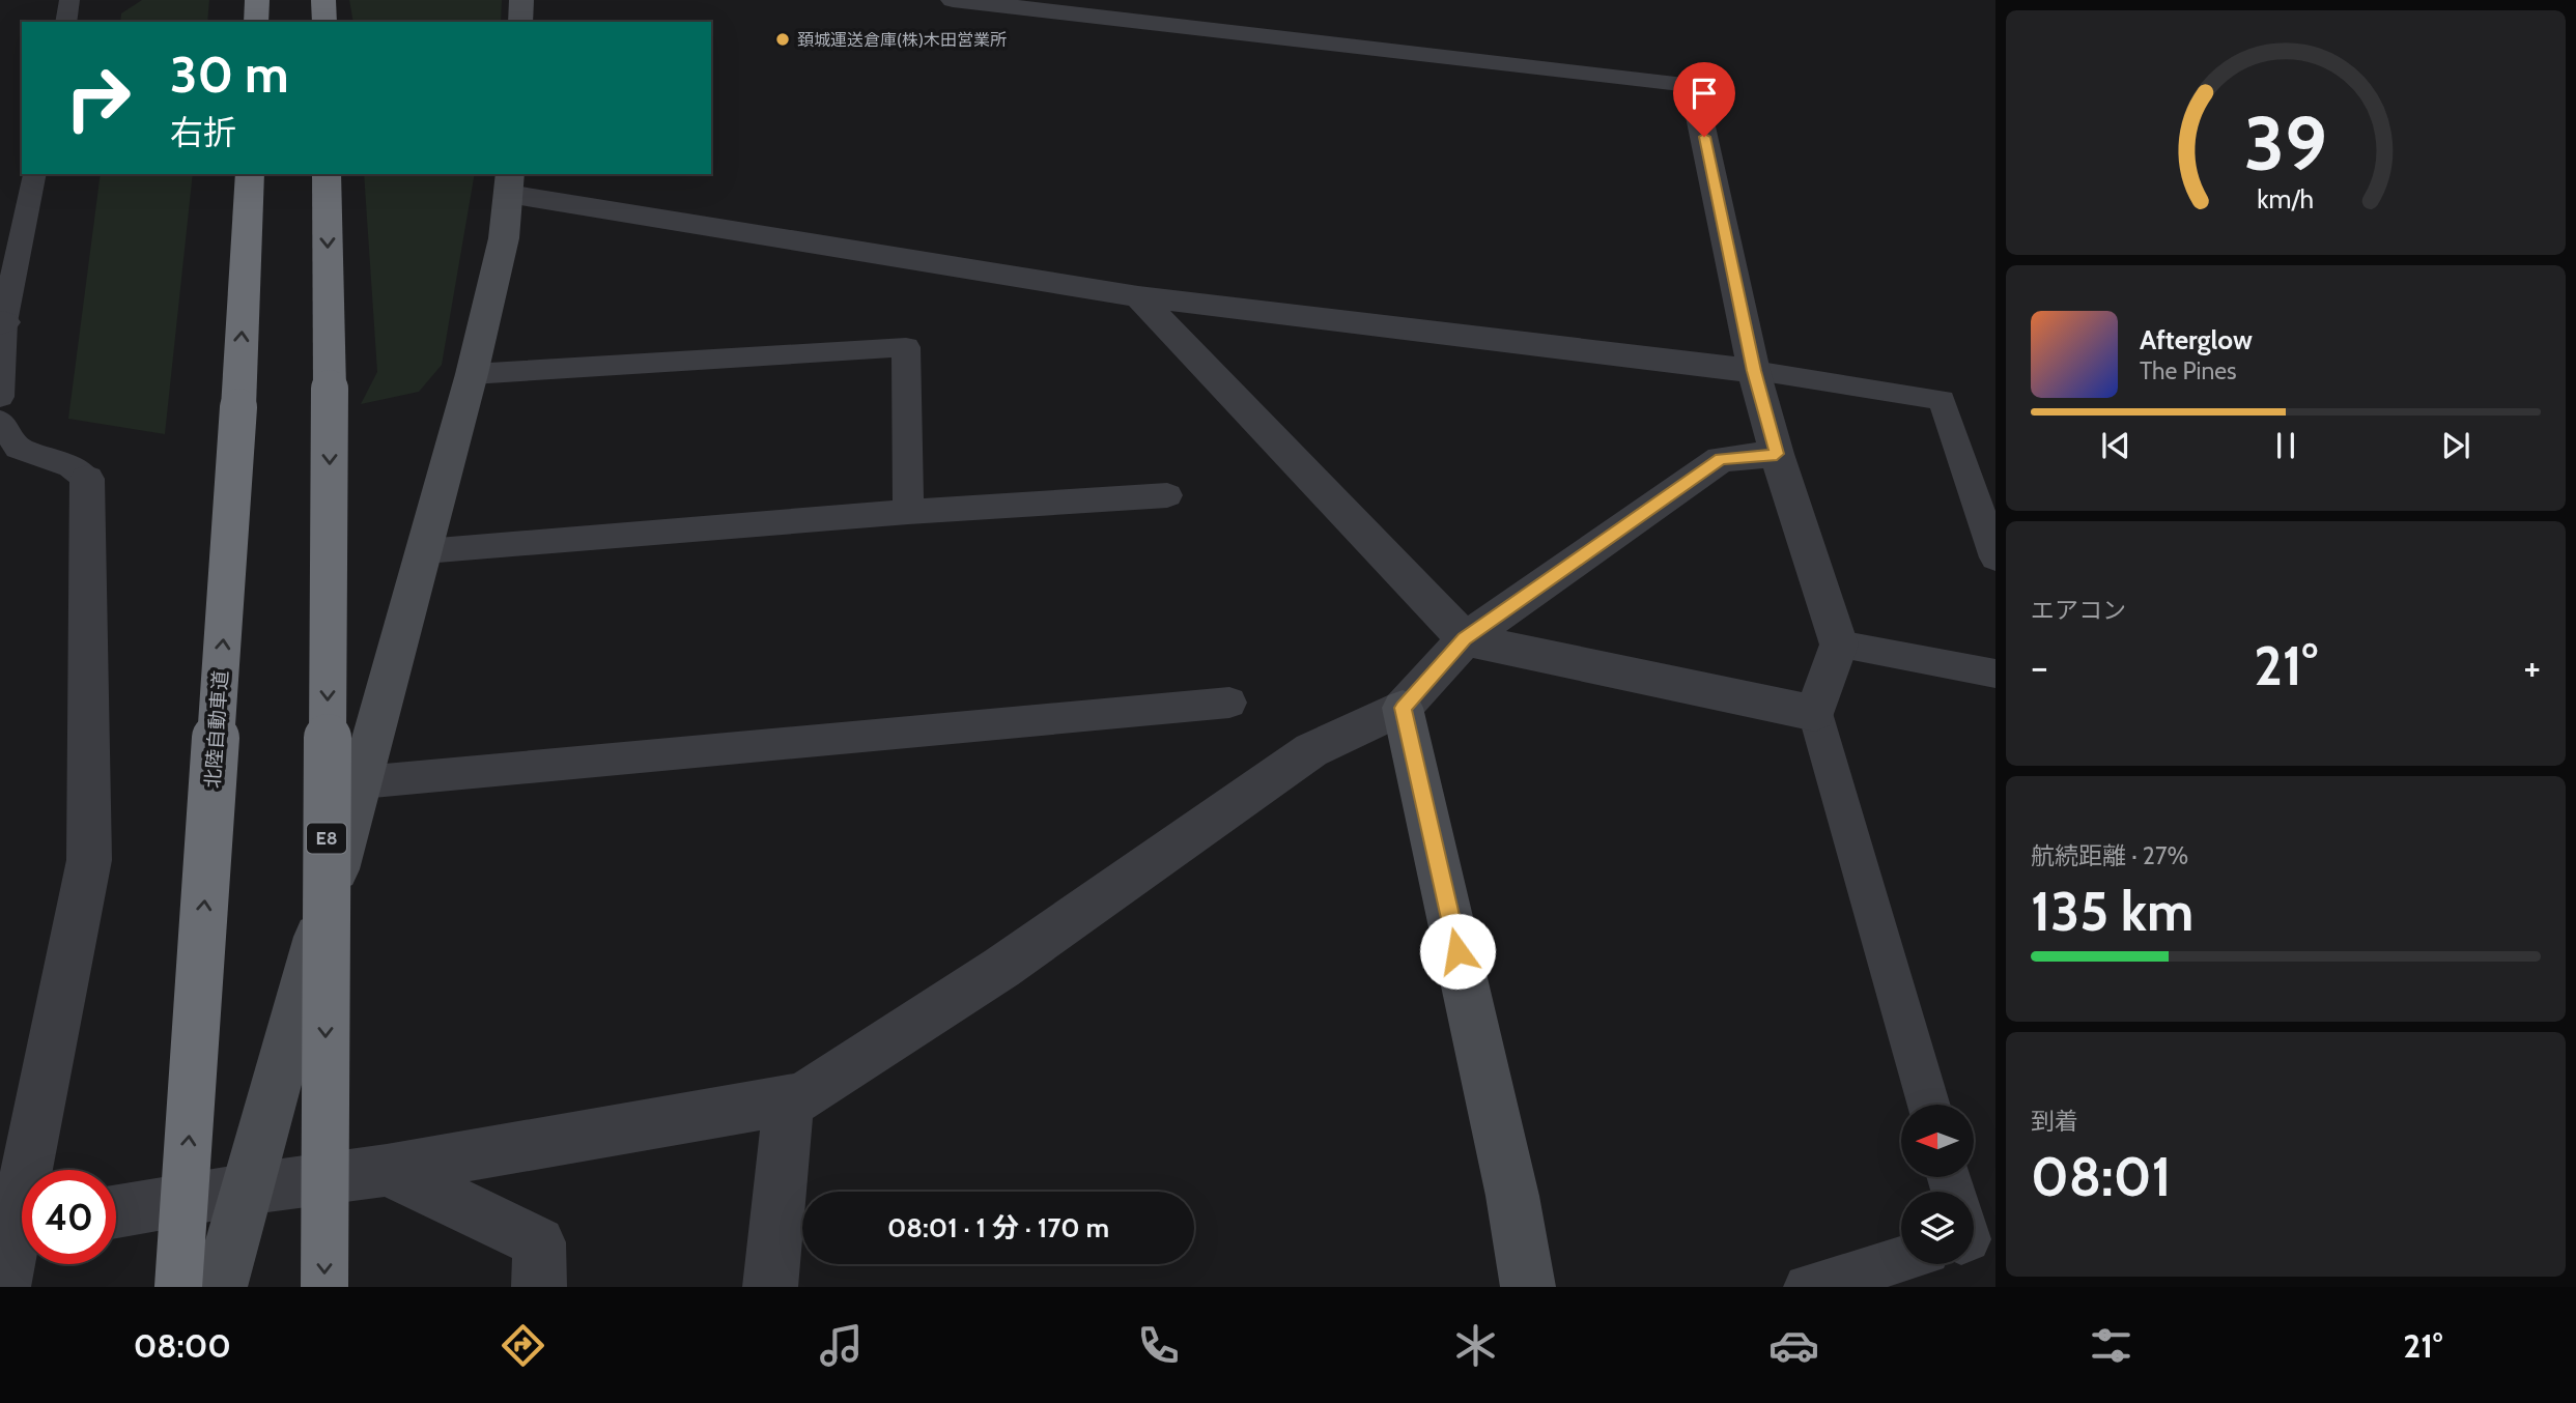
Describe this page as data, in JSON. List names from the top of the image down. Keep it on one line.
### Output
{"streets":{"highway":["北陸自動車道","E8"]},"places":["頚城運送倉庫(株)木田営業所"],"north":"left","page":{"turn":["30 m","右折"],"song":["Afterglow","The Pines"],"tile":["エアコン",["航続距離 · 27%","135 km"],["到着","08:01"]],"heat":["−","21°","+"],"limit":"40","trip":"08:01 · 1 分 · 170 m","tabs":["08:00","21°"],"gauge":["39","km/h"]}}
